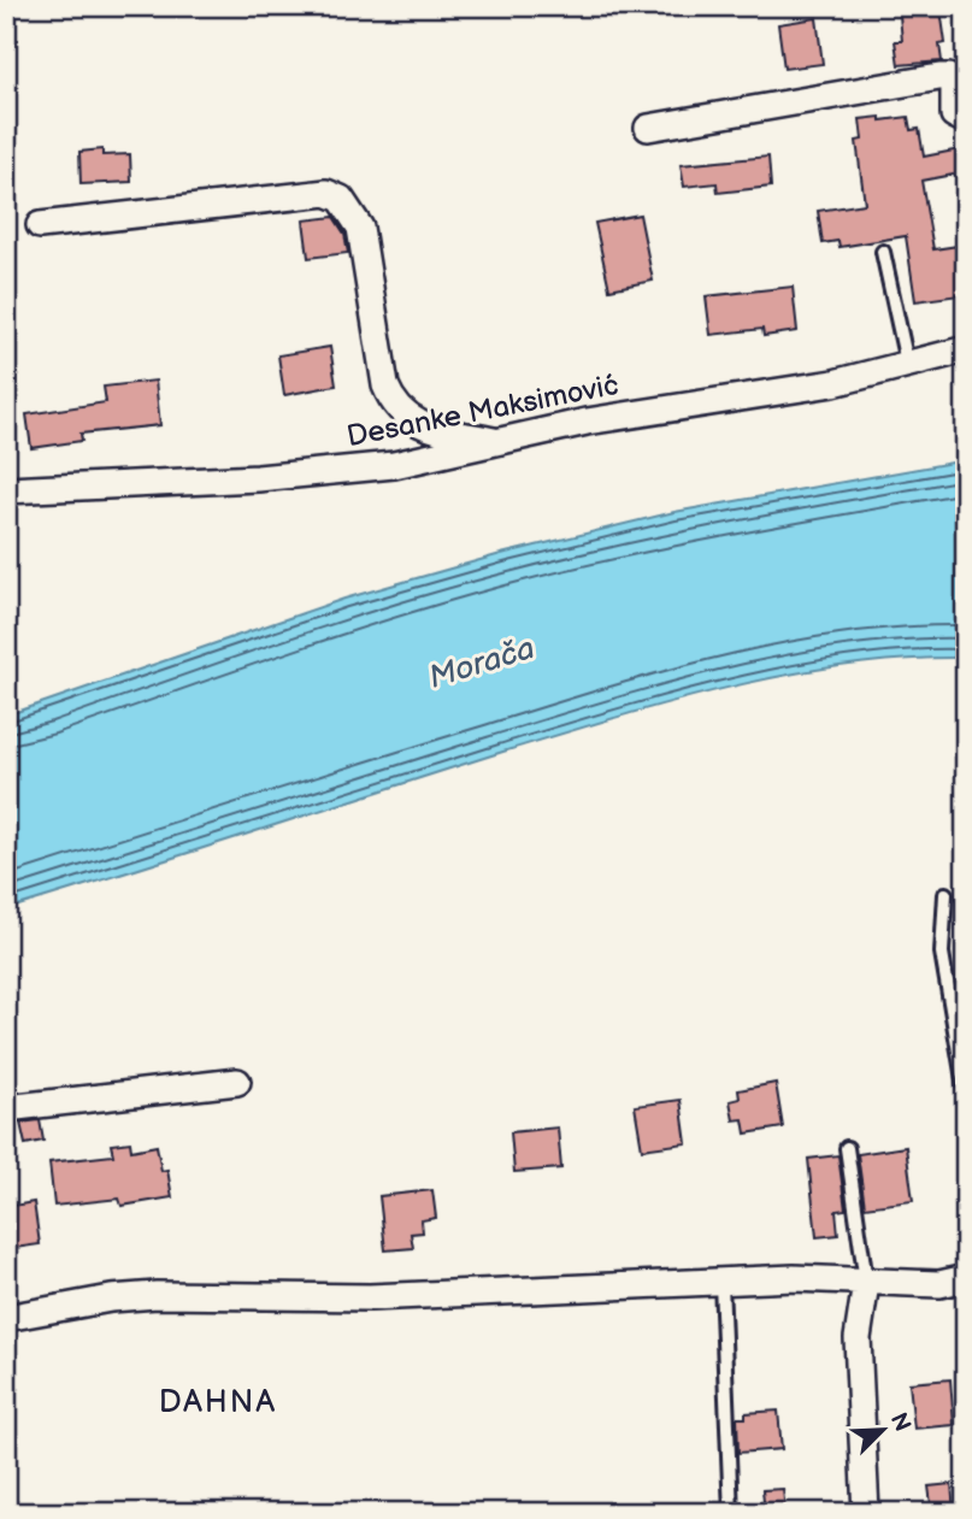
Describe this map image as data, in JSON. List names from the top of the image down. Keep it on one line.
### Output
{"streets":{"street":["Desanke Maksimović"]},"districts":["DAHNA"],"water":["Morača"],"north":"top right"}
